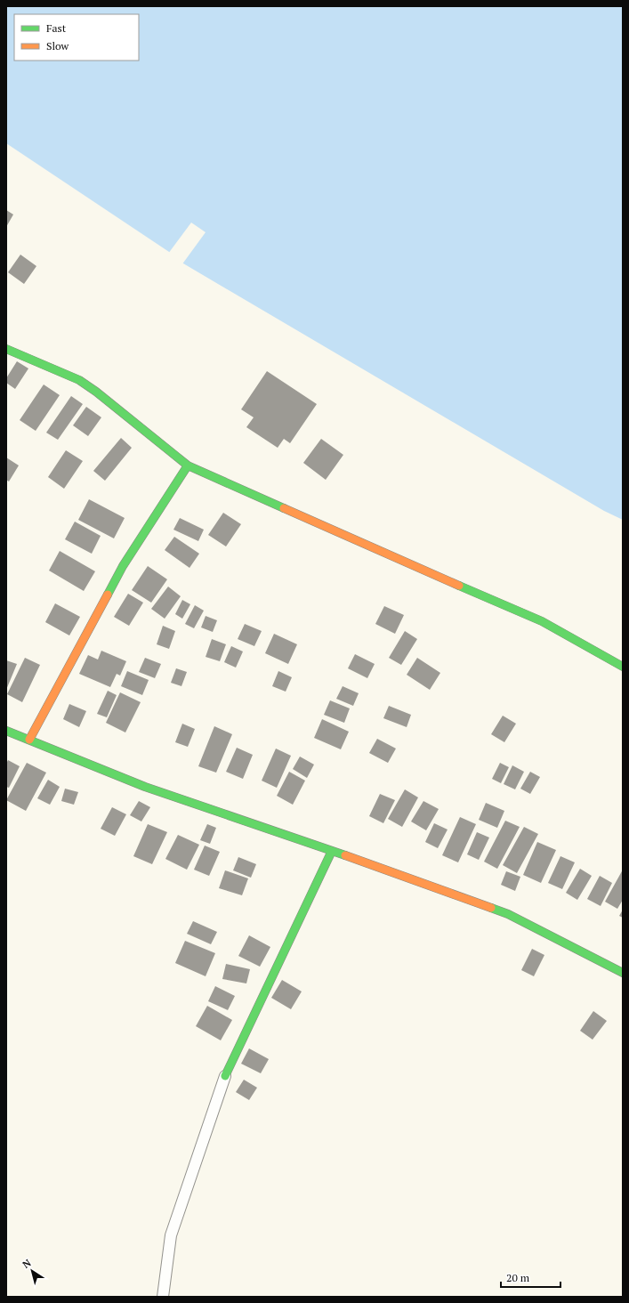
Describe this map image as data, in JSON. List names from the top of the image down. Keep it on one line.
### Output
{"legend":["Fast","Slow"],"scale_bar":"20 m","north":"top left"}
